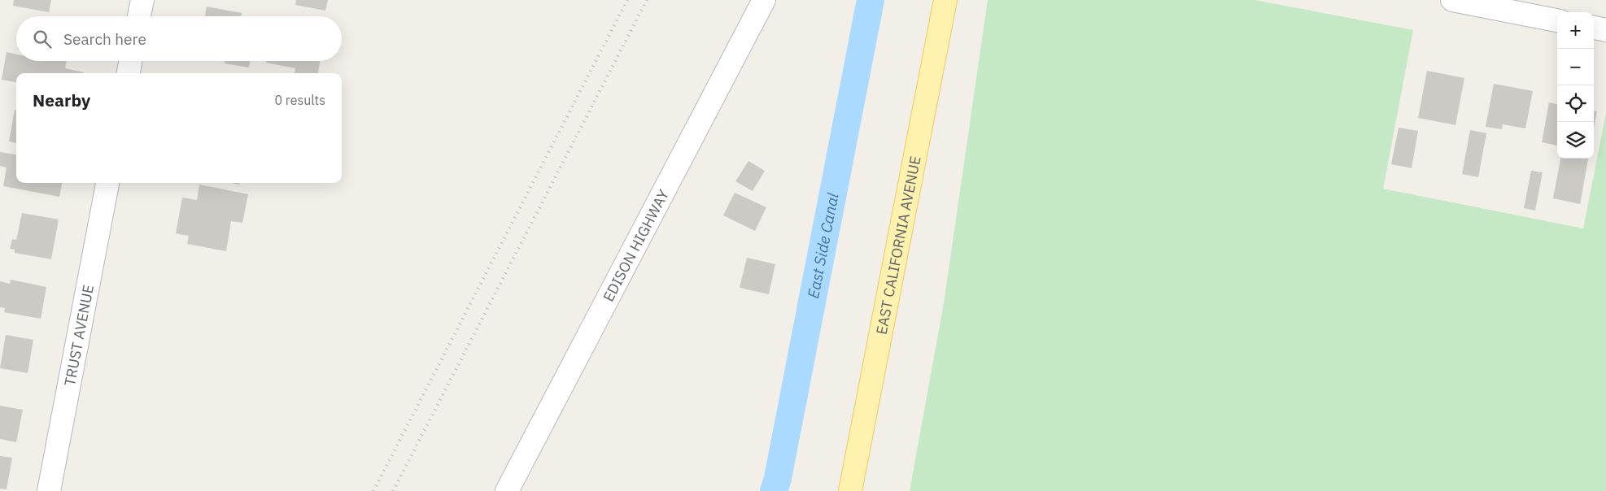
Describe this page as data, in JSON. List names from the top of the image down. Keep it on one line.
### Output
{"streets":{"main road":["EDISON HIGHWAY","EAST CALIFORNIA AVENUE","TRUST AVENUE"]},"water":["East Side Canal"],"page":{"map_buttons":["+","−"],"search":"Search here","heading":["Nearby","0 results"]}}
